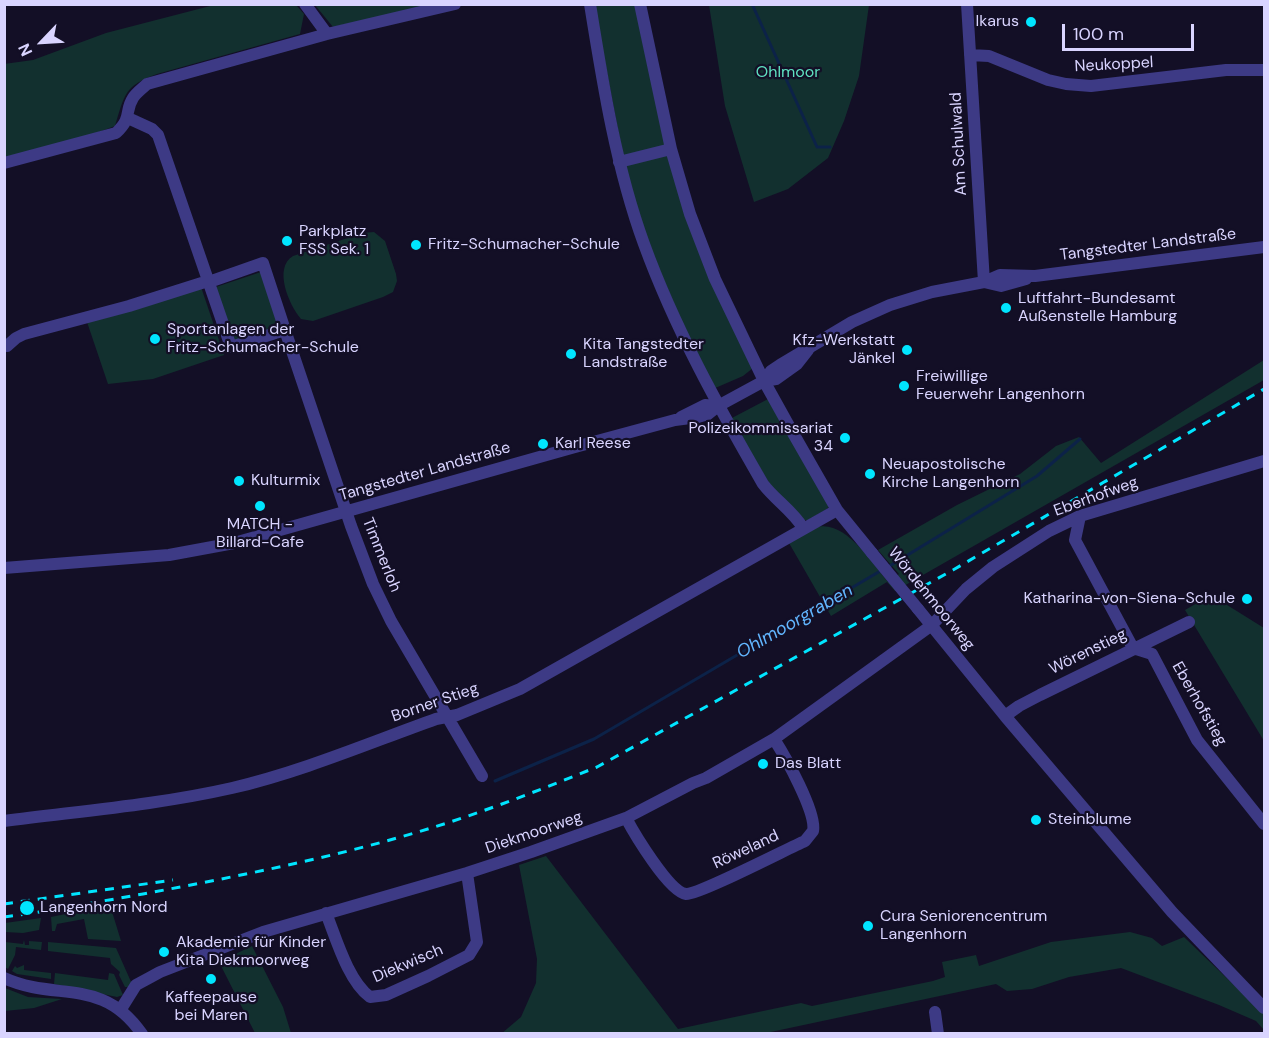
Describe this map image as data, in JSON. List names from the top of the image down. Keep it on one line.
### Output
{"streets":{"street":["Neukoppel","Am Schulwald","Tangstedter Landstraße","Eberhofweg","Timmerloh","Wördenmoorweg","Wörenstieg","Borner Stieg","Eberhofstieg","Diekmoorweg","Röweland","Diekwisch"]},"crossings":[["Neukoppel","Am Schulwald"],["Am Schulwald","Tangstedter Landstraße"],["Tangstedter Landstraße","Timmerloh"],["Tangstedter Landstraße","Wördenmoorweg"],["Eberhofweg","Wördenmoorweg"],["Eberhofweg","Diekmoorweg"],["Timmerloh","Borner Stieg"],["Wördenmoorweg","Wörenstieg"],["Wördenmoorweg","Borner Stieg"],["Wördenmoorweg","Diekmoorweg"],["Wörenstieg","Eberhofstieg"],["Diekmoorweg","Röweland"],["Diekmoorweg","Diekwisch"]],"water":["Ohlmoorgraben"],"parks":["Ohlmoor"],"places":["Ikarus","Parkplatz FSS Sek. 1","Fritz-Schumacher-Schule","Luftfahrt-Bundesamt Außenstelle Hamburg","Sportanlagen der Fritz-Schumacher-Schule","Kfz-Werkstatt Jänkel","Kita Tangstedter Landstraße","Freiwillige Feuerwehr Langenhorn","Polizeikommissariat 34","Karl Reese","Neuapostolische Kirche Langenhorn","Kulturmix","MATCH - Billard-Cafe","Katharina-von-Siena-Schule","Das Blatt","Steinblume","Langenhorn Nord","Cura Seniorencentrum Langenhorn","Akademie für Kinder Kita Diekmoorweg","Kaffeepause bei Maren"],"scale_bar":"100 m","north":"bottom left"}
